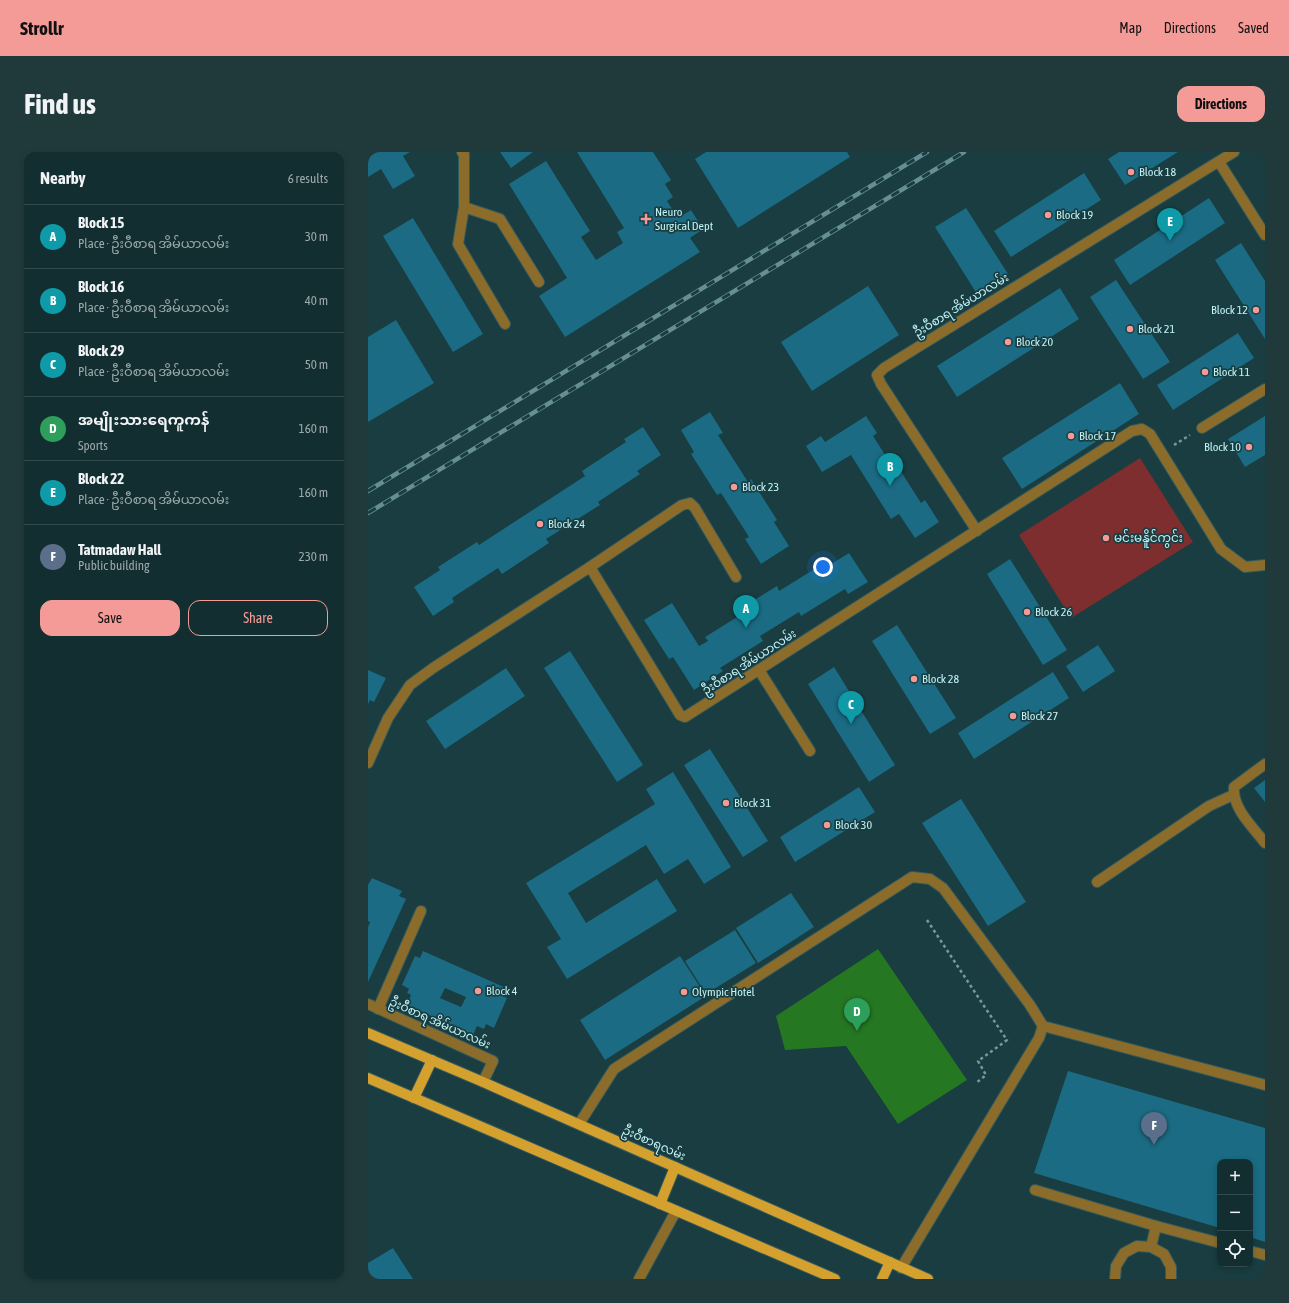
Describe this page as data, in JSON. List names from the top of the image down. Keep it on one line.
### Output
{"streets":{"main road":["ဦးဝီစာရလမ်း"],"street":["ဦးဝီစာရ အိမ်ယာလမ်း"]},"crossings":[["ဦးဝီစာရ အိမ်ယာလမ်း","ဦးဝီစာရလမ်း"]],"places":{"other":["Block 18","Block 19","Block 12","Block 21","Block 20","Block 11","Block 17","Block 10","Block 23","Block 24","မင်းမနိူင်ကွင်း","Block 26","Block 28","Block 27","Block 31","Block 30","Block 4","Olympic Hotel"],"health":["Neuro Surgical Dept"]},"page":{"header":"Strollr","nav":["Map","Directions","Saved"],"buttons":["Directions",["Save","Share"]],"title":"Find us","heading":["Nearby","6 results"],"list":[{"mark":"A","name":"Block 15","note":"Place · ဦးဝီစာရ အိမ်ယာလမ်း","value":"30 m"},{"mark":"B","name":"Block 16","note":"Place · ဦးဝီစာရ အိမ်ယာလမ်း","value":"40 m"},{"mark":"C","name":"Block 29","note":"Place · ဦးဝီစာရ အိမ်ယာလမ်း","value":"50 m"},{"mark":"D","name":"အမျိုးသားရေကူကန်","note":"Sports","value":"160 m"},{"mark":"E","name":"Block 22","note":"Place · ဦးဝီစာရ အိမ်ယာလမ်း","value":"160 m"},{"mark":"F","name":"Tatmadaw Hall","note":"Public building","value":"230 m"}],"pins":["E","B","A","C","D","F"],"map_buttons":["+","−"]}}
